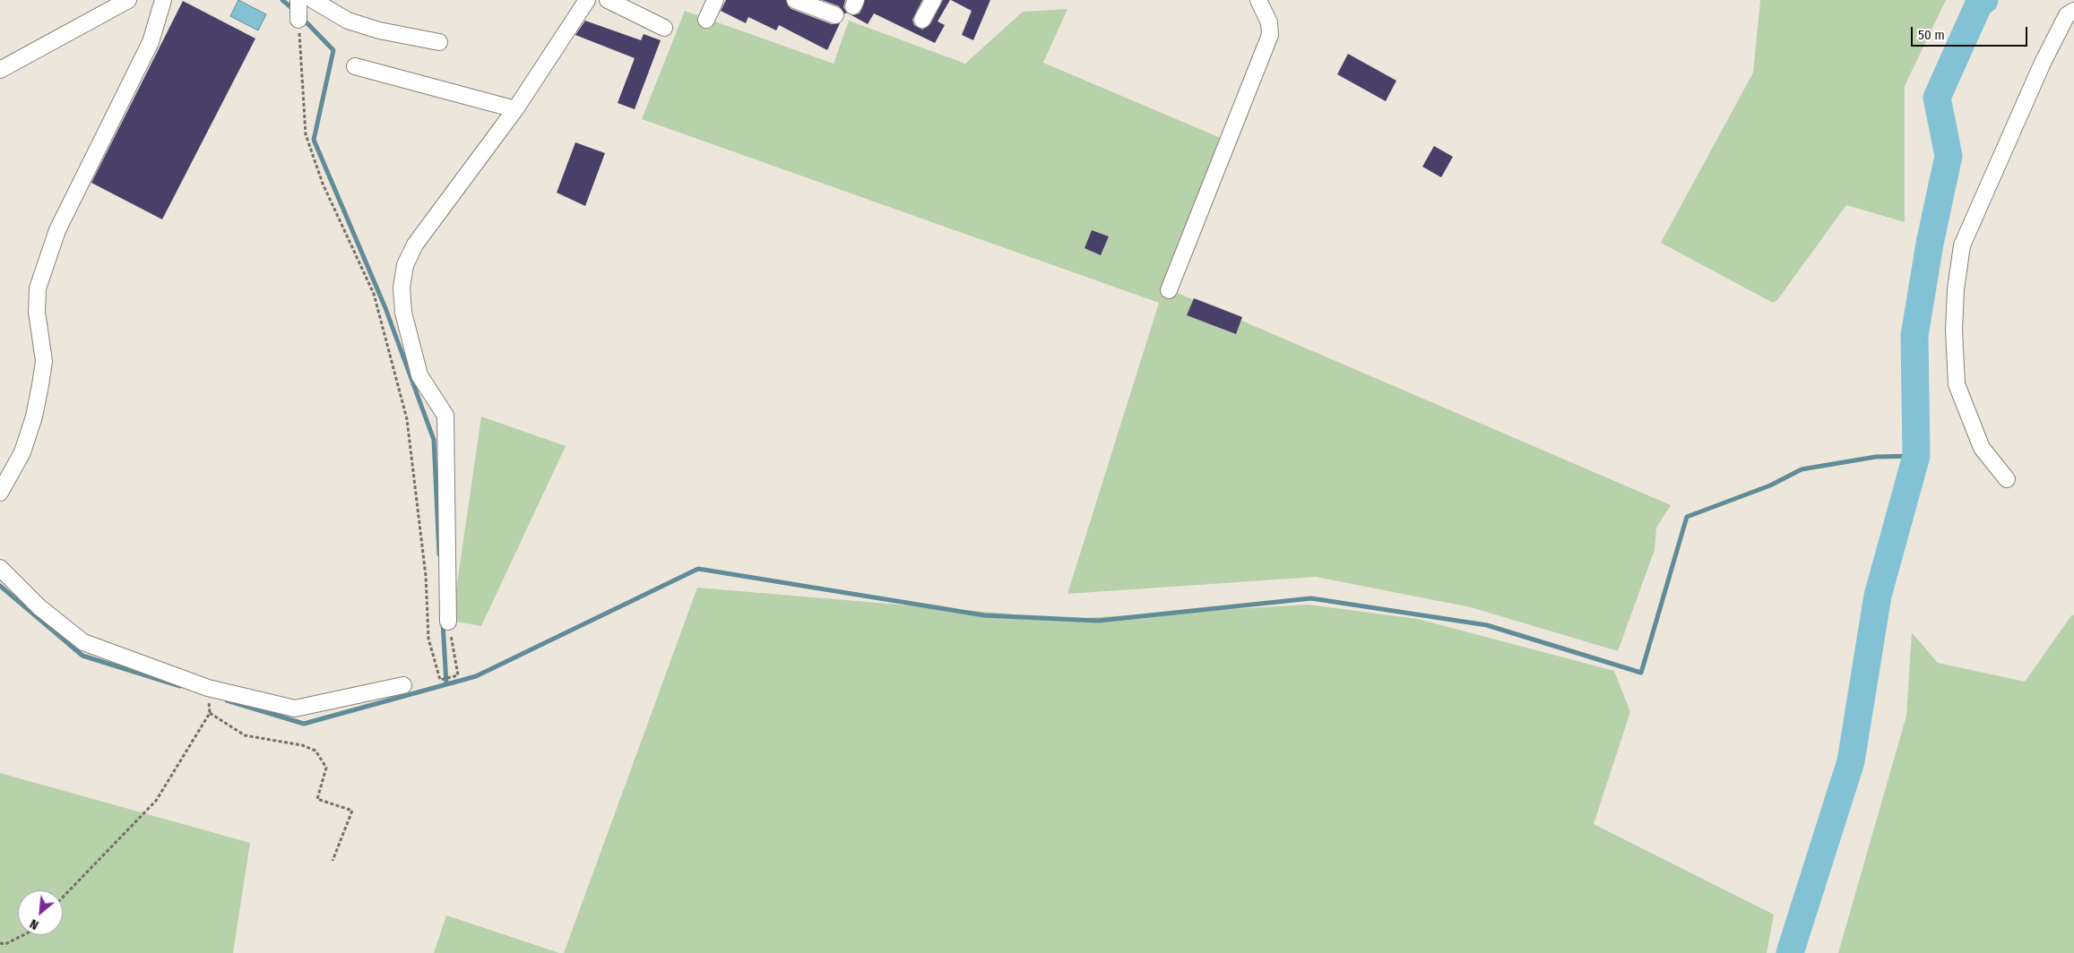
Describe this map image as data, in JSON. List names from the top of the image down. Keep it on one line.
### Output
{"scale_bar":"50 m","north":"bottom left"}
